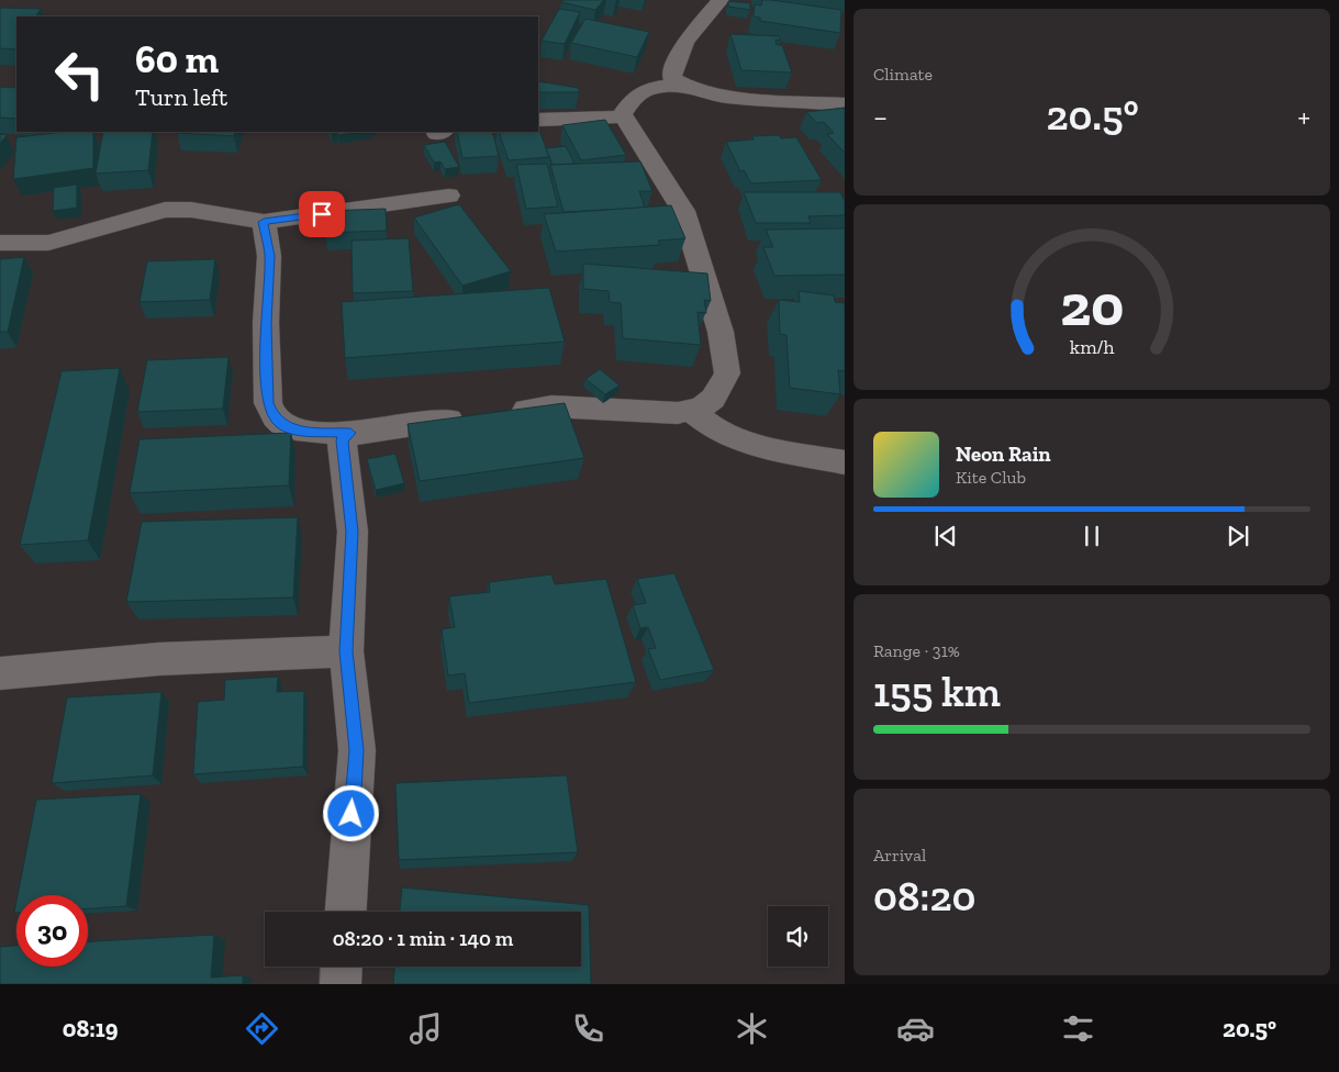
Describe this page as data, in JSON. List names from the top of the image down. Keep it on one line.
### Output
{"page":{"tile":["Climate",["Range · 31%","155 km"],["Arrival","08:20"]],"turn":["60 m","Turn left"],"heat":["−","20.5°","+"],"song":["Neon Rain","Kite Club"],"limit":"30","trip":"08:20 · 1 min · 140 m","tabs":["08:19","20.5°"],"gauge":["20","km/h"]}}
